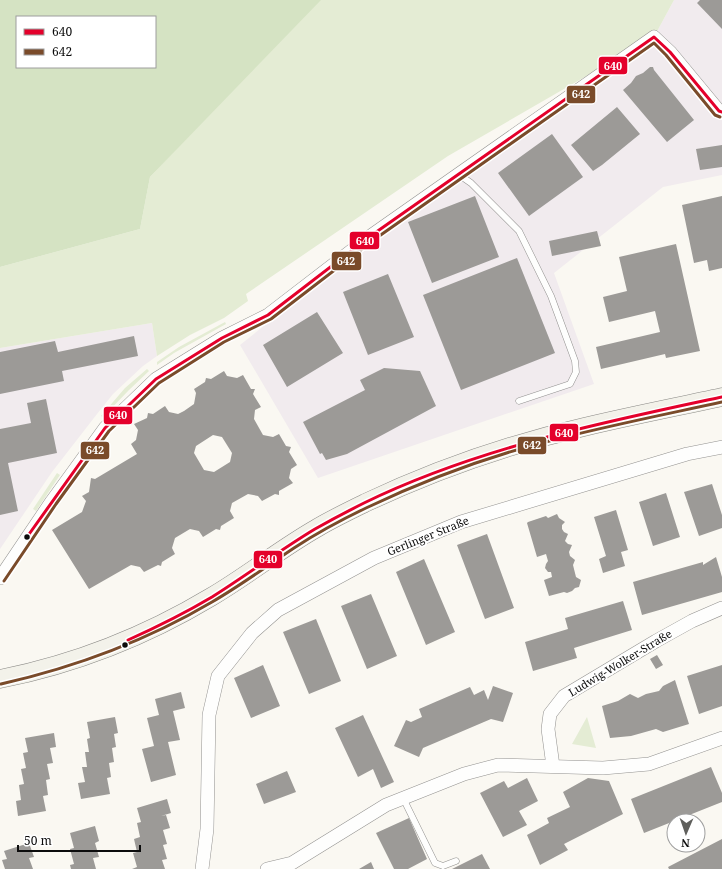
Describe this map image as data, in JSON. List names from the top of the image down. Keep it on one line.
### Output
{"streets":{"street":["Gerlinger Straße","Ludwig-Wolker-Straße"]},"lines":["transit line 640","transit line 642"],"legend":["640","642"],"scale_bar":"50 m","north":"bottom"}
